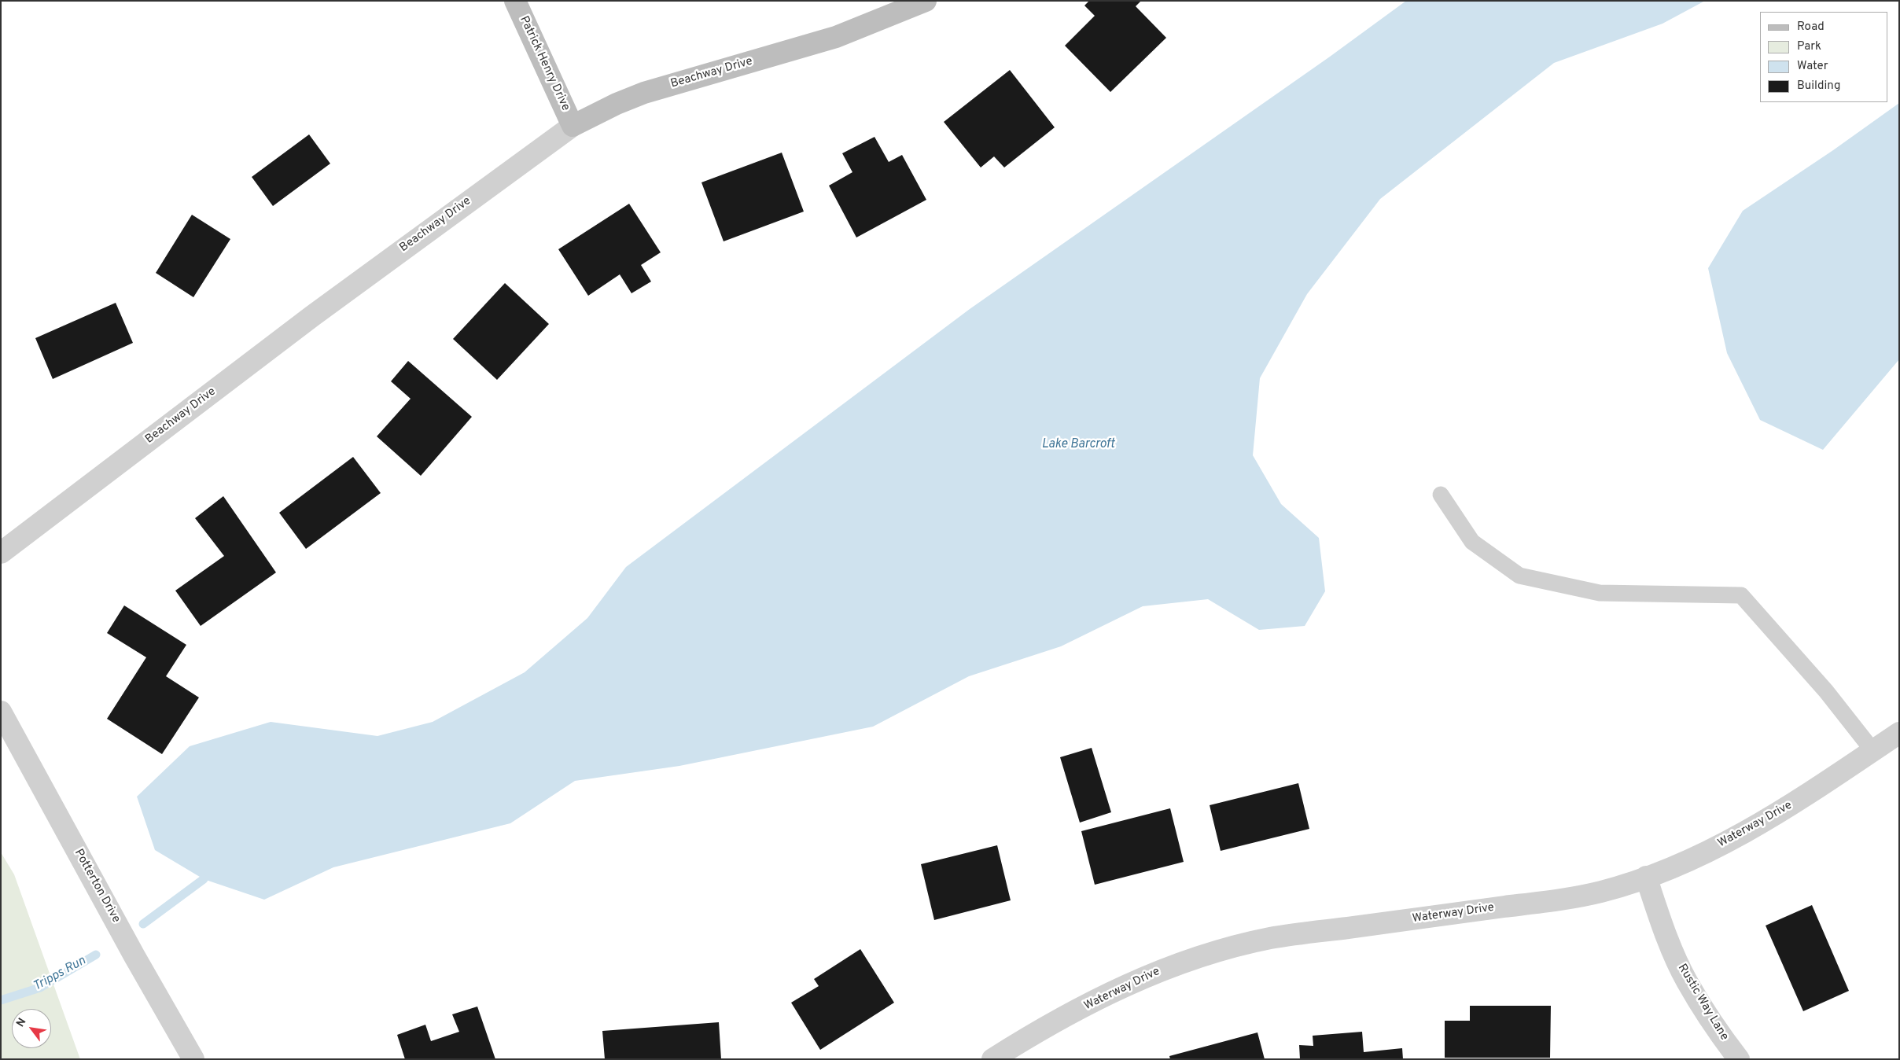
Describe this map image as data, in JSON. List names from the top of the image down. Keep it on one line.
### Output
{"streets":{"street":["Patrick Henry Drive","Beachway Drive","Waterway Drive","Potterton Drive","Rustic Way Lane"]},"crossings":[["Patrick Henry Drive","Beachway Drive"],["Waterway Drive","Rustic Way Lane"]],"water":["Lake Barcroft","Tripps Run"],"legend":["Road","Park","Water","Building"],"north":"top left"}
